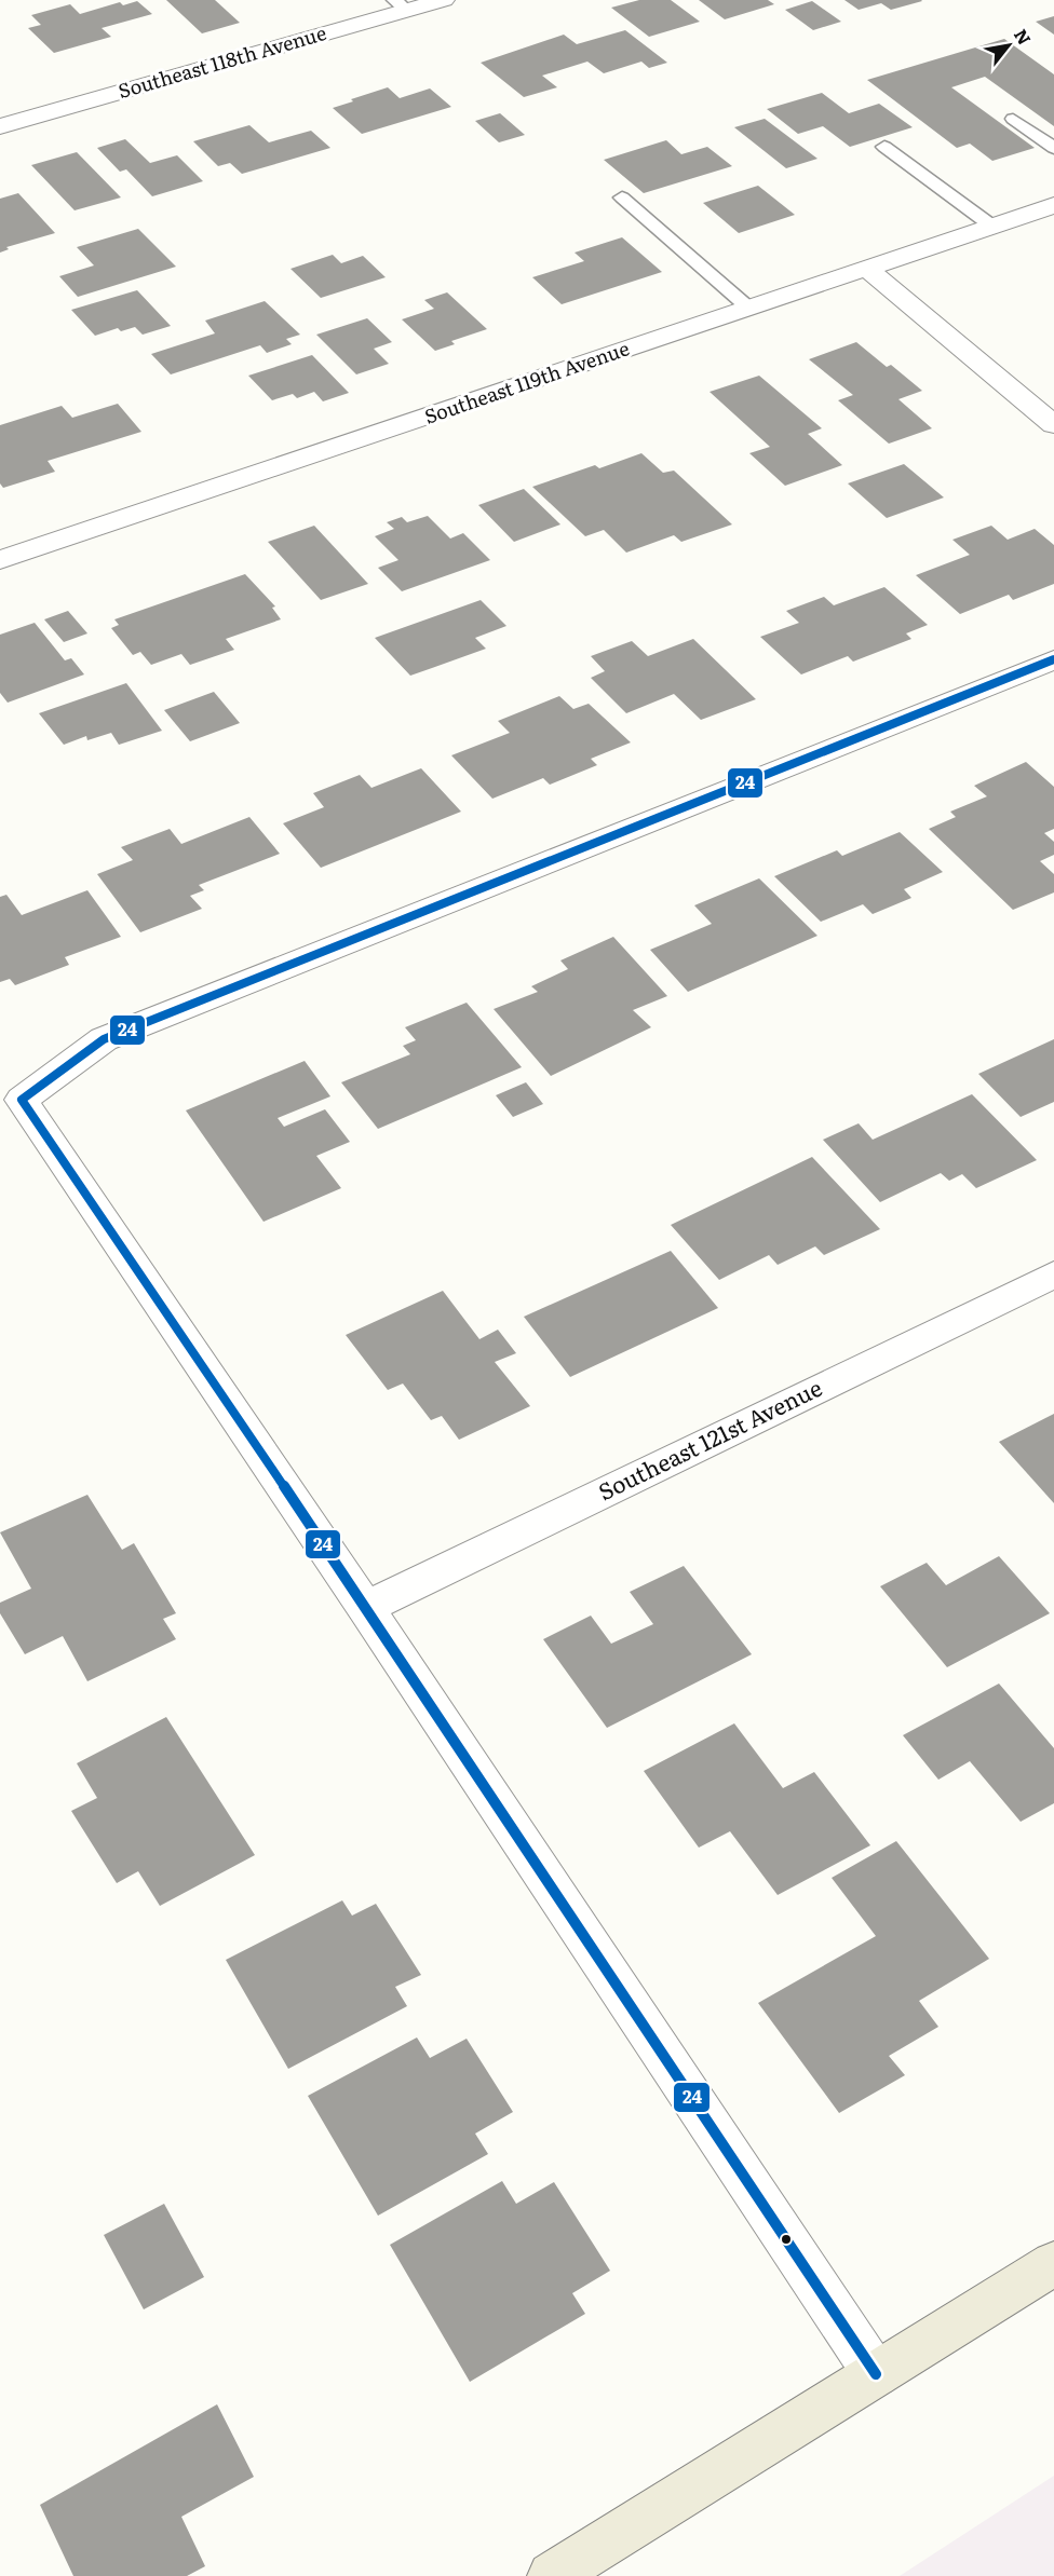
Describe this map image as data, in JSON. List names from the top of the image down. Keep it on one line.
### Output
{"streets":{"street":["Southeast 118th Avenue","Southeast 119th Avenue","Southeast 121st Avenue"]},"lines":["transit line 24"],"north":"top right"}
